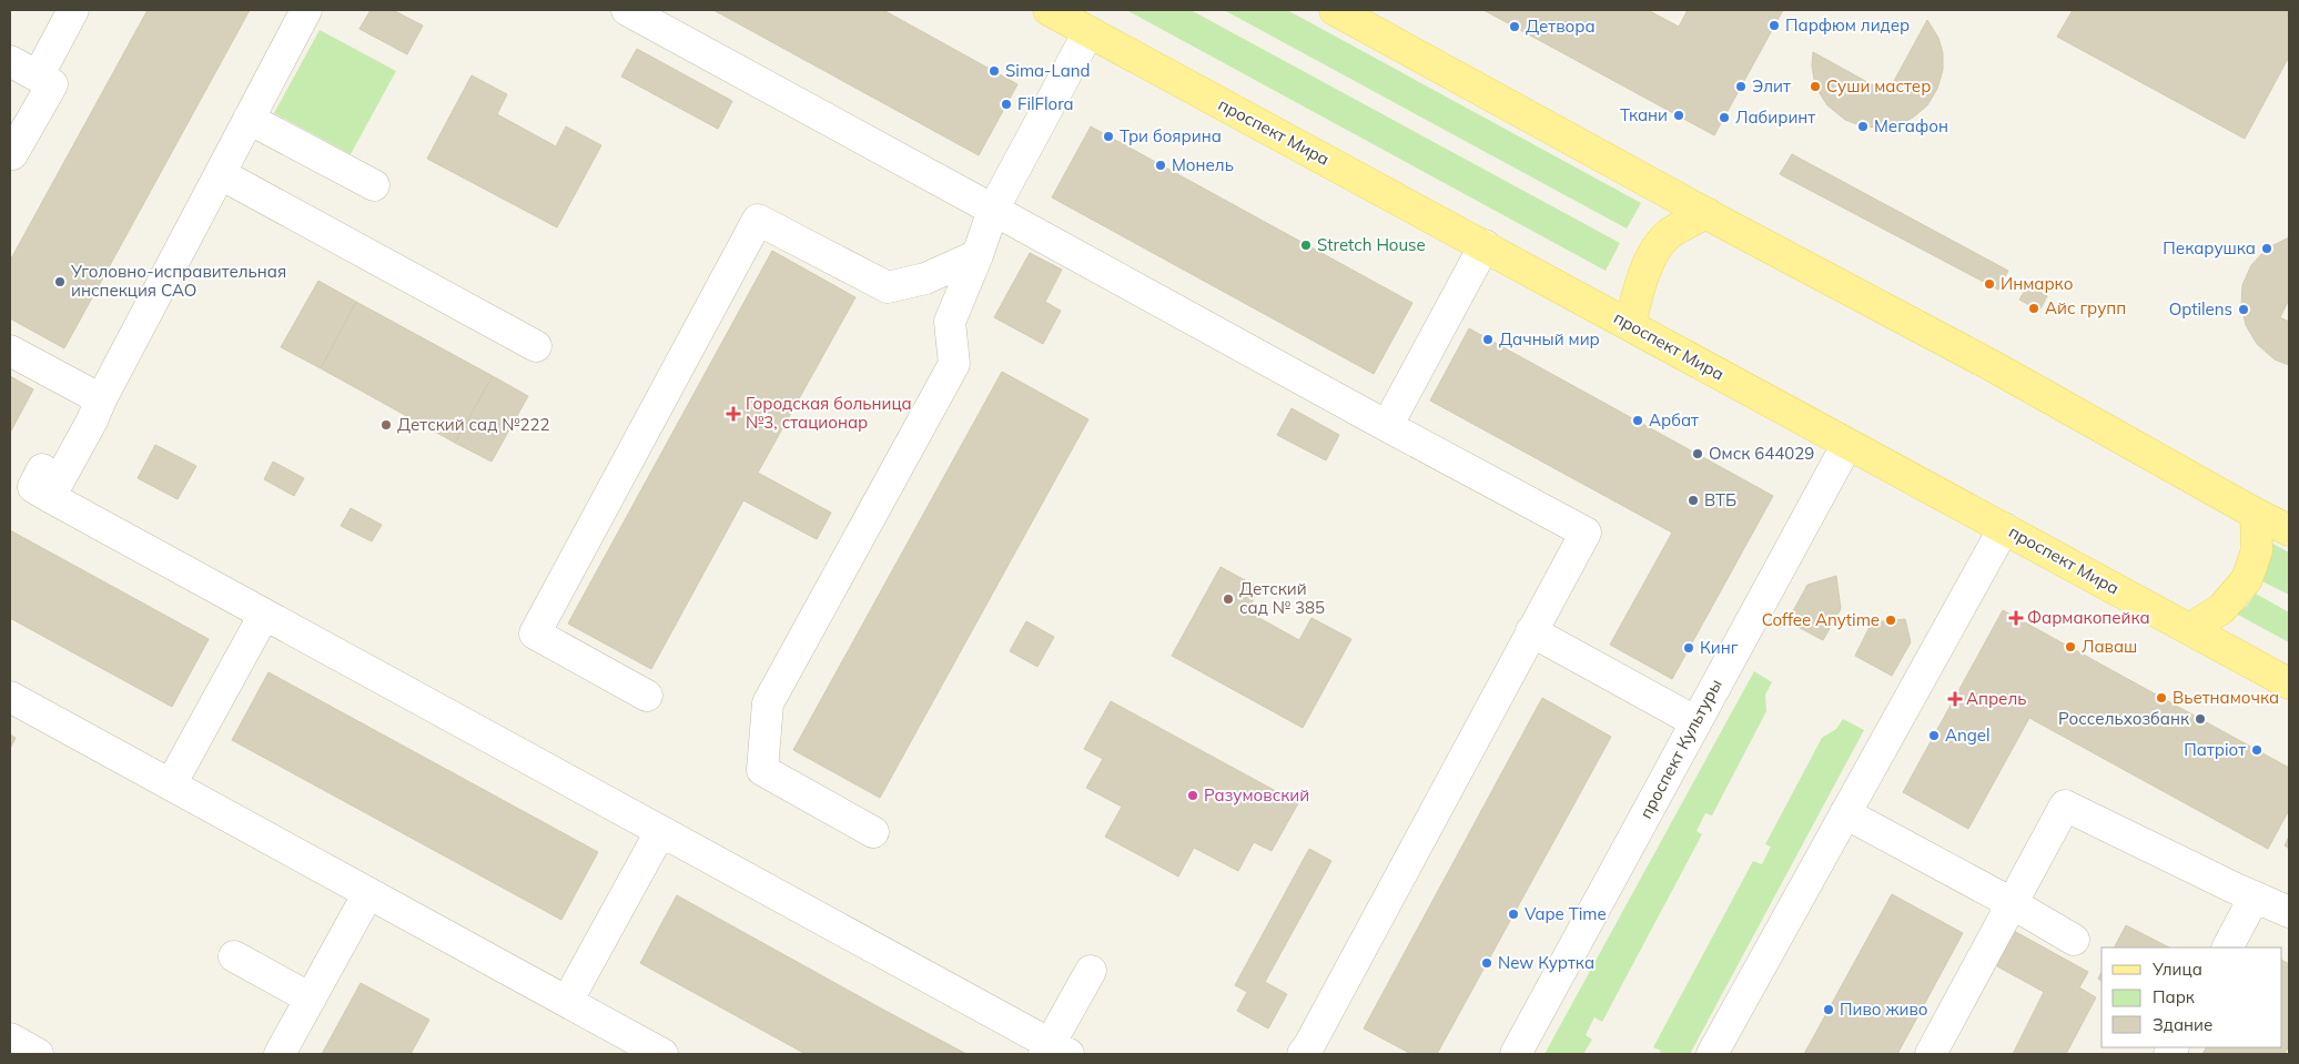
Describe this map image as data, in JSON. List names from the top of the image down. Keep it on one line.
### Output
{"streets":{"main road":["проспект Мира"],"street":["проспект Культуры"]},"crossings":[["проспект Мира","проспект Культуры"]],"places":{"other":["Парфюм лидер","Детвора","Sima-Land","Элит","Суши мастер","FilFlora","Ткани","Лабиринт","Мегафон","Три боярина","Монель","Stretch House","Пекарушка","Уголовно-исправительная инспекция САО","Инмарко","Айс групп","Optilens","Дачный мир","Арбат","Детский сад №222","Омск 644029","ВТБ","Детский сад № 385","Coffee Anytime","Лаваш","Кинг","Вьетнамочка","Россельхозбанк","Angel","Патрiот","Разумовский","Vape Time","New Куртка","Пиво живо"],"health":["Городская больница №3, стационар","Фармакопейка","Апрель"]},"legend":["Улица","Парк","Здание"]}
